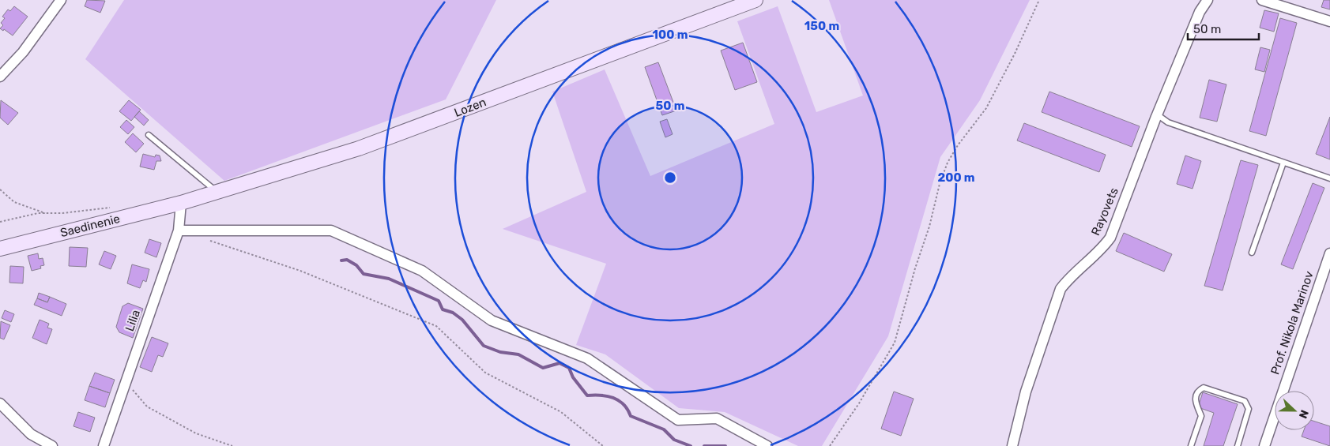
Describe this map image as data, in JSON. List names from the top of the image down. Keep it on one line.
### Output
{"streets":{"street":["Lozen","Rayovets","Saedinenie","Lilia","Prof. Nikola Marinov"]},"crossings":[["Lozen","Saedinenie"],["Lozen","Lilia"],["Saedinenie","Lilia"]],"scale_bar":"50 m","north":"right","rings":["150 m","100 m","50 m","200 m"]}
